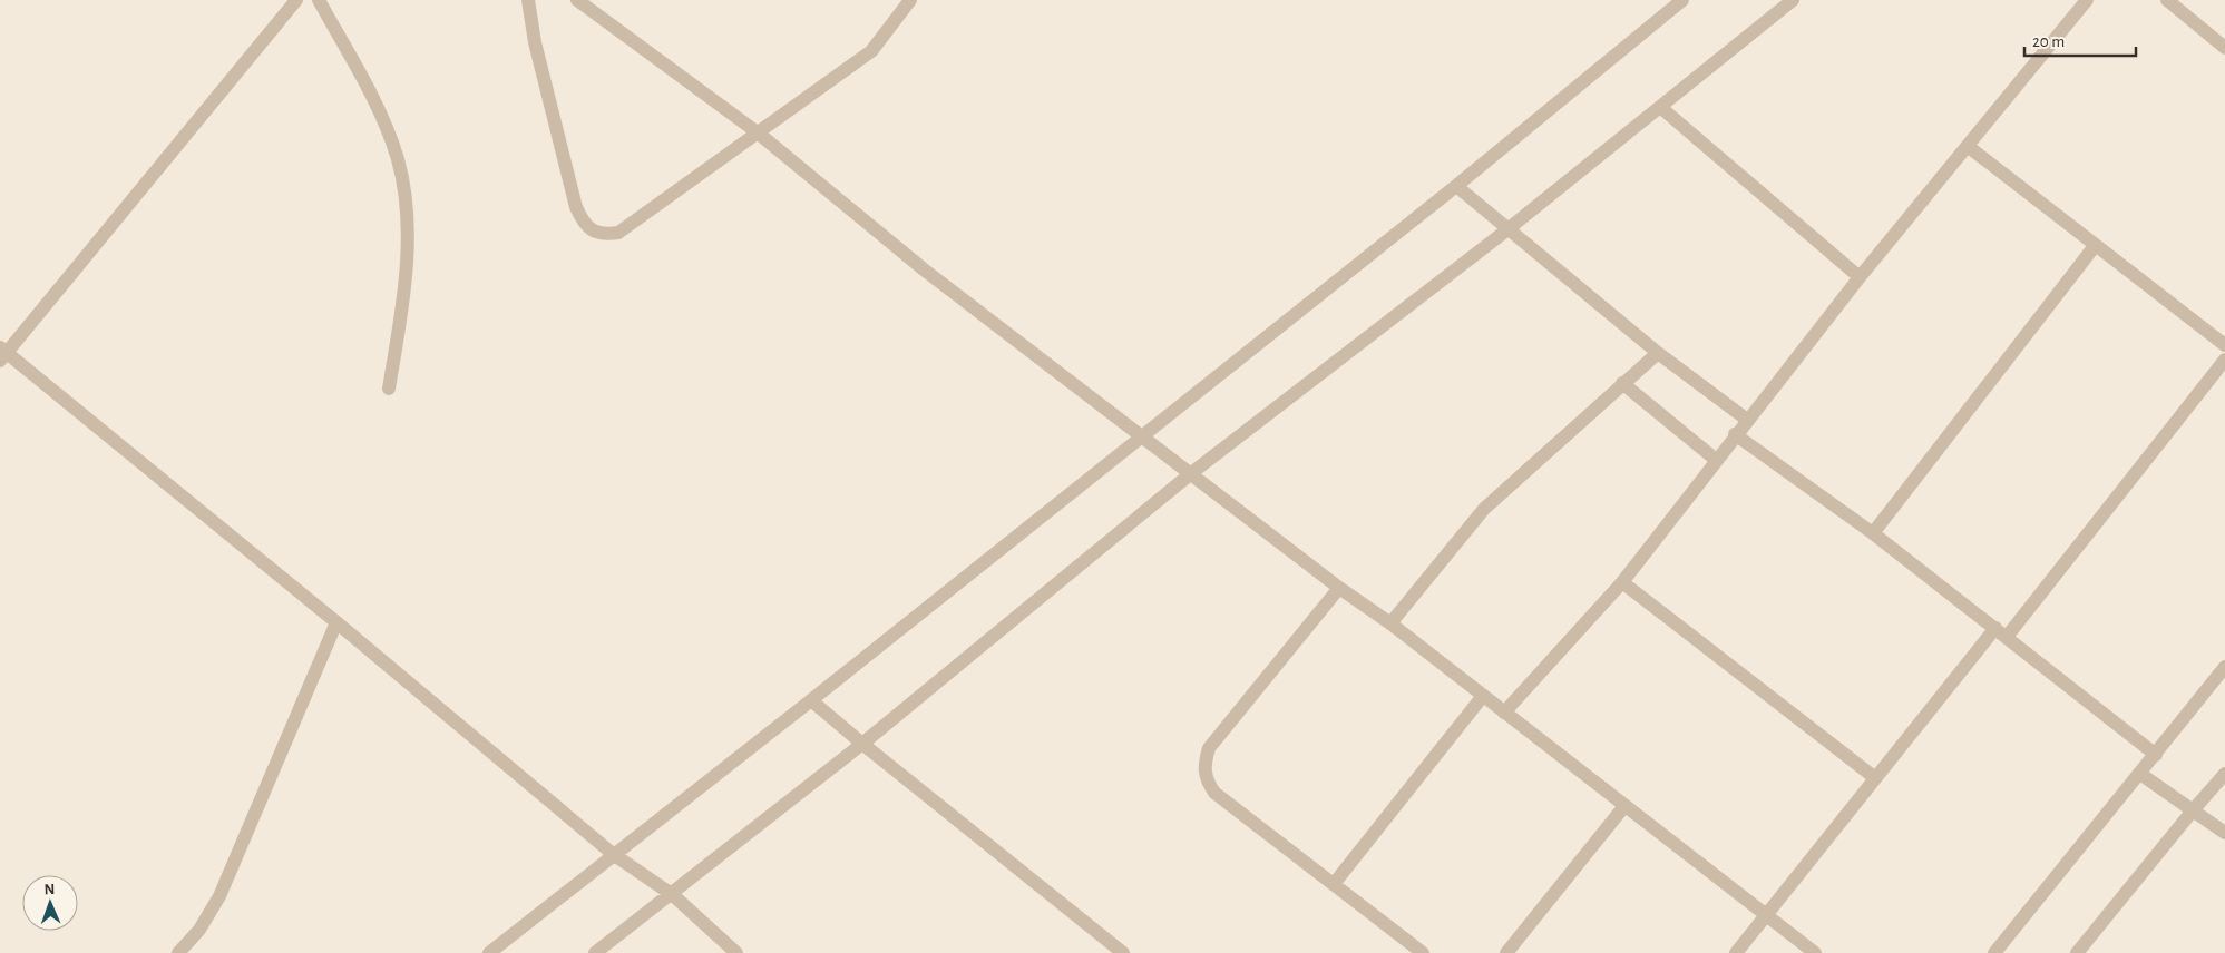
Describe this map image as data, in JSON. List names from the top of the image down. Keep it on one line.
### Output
{"scale_bar":"20 m","north":"top"}
